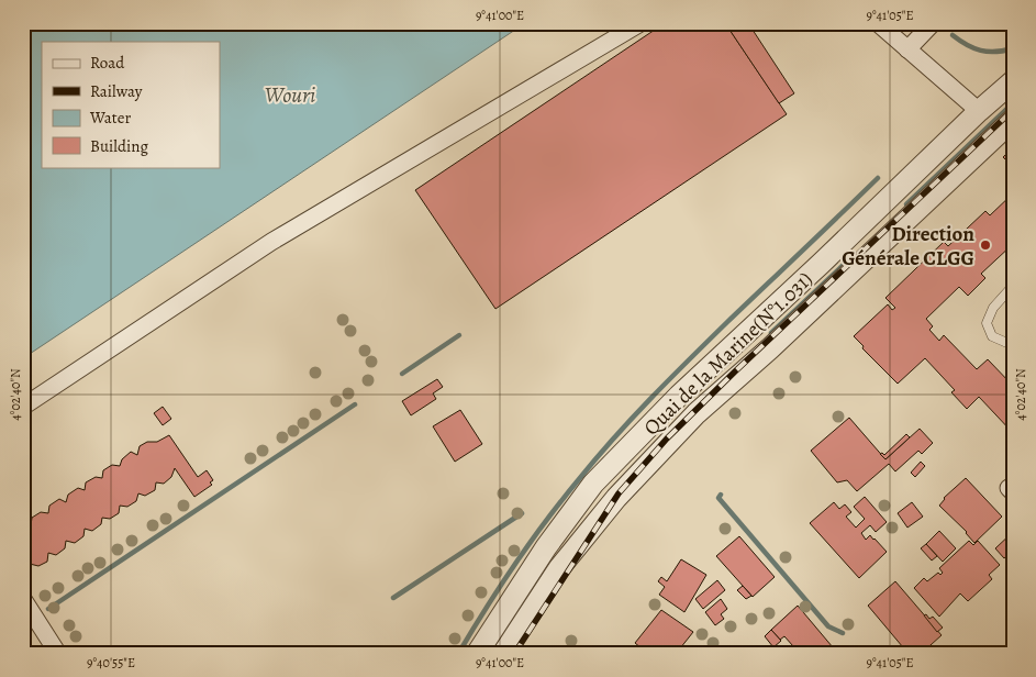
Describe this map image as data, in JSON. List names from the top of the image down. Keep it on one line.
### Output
{"streets":{"street":["Quai de la Marine(N°1.031)"]},"water":["Wouri"],"places":["Direction Générale CLGG"],"legend":["Road","Railway","Water","Building"],"coordinates":["9°41'00\"E","9°41'05\"E","4°02'40\"N","9°40'55\"E"]}
